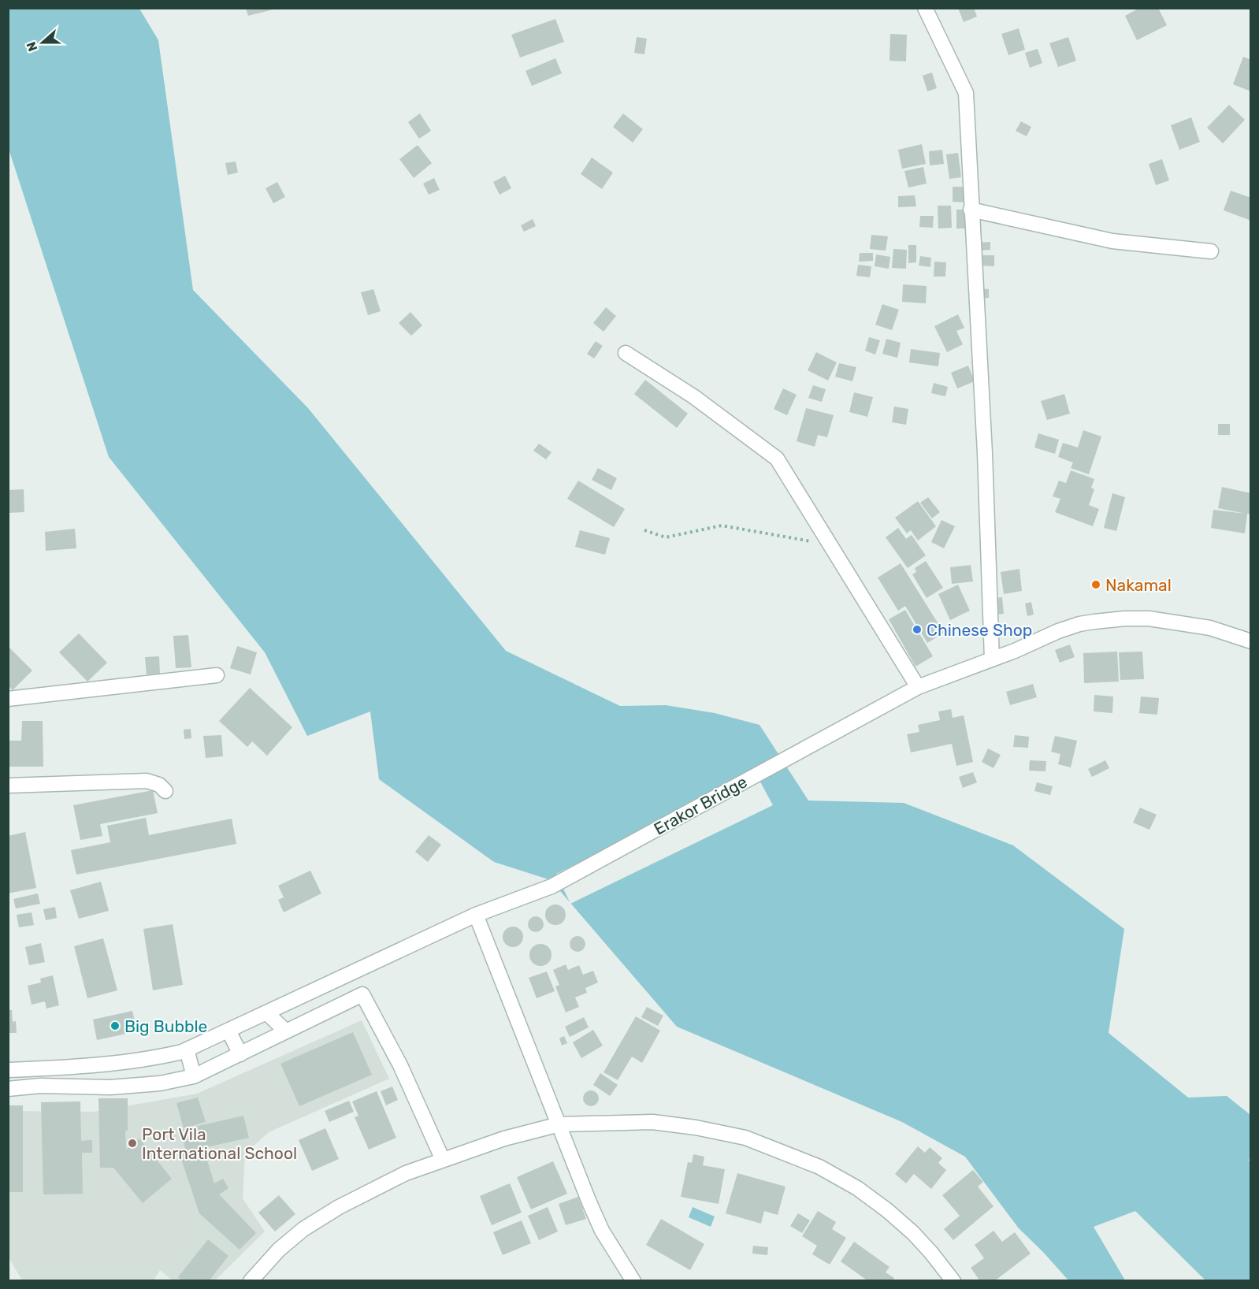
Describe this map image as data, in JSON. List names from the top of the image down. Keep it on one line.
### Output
{"streets":{"street":["Erakor Bridge"]},"places":["Nakamal","Chinese Shop","Big Bubble","Port Vila International School"],"north":"left"}
